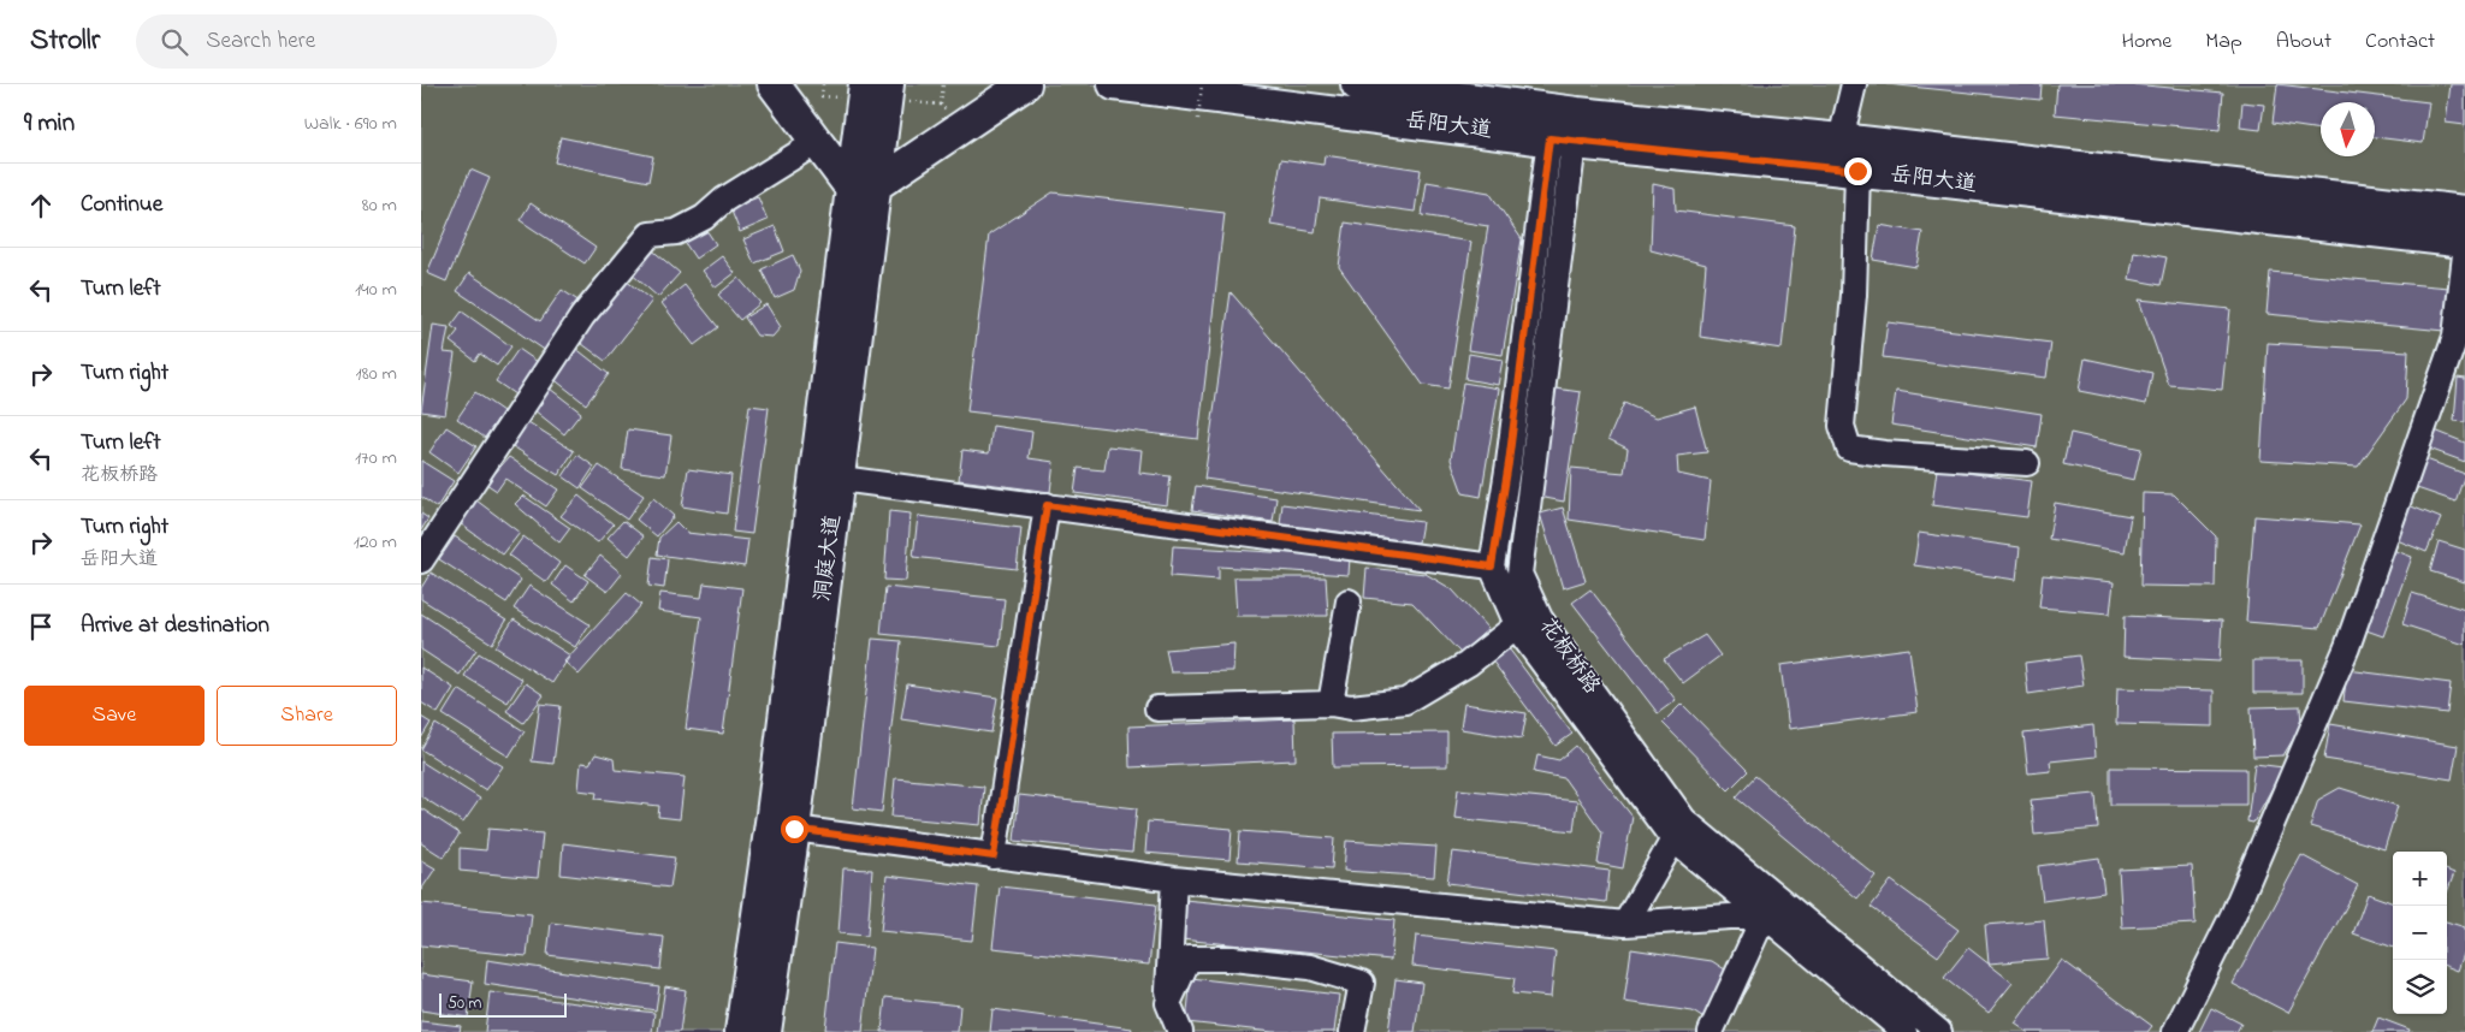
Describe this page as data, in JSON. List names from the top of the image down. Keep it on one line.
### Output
{"streets":{"main road":["岳阳大道","洞庭大道"],"street":["花板桥路"]},"crossings":[["岳阳大道","花板桥路"]],"scale_bar":"50 m","north":"bottom","page":{"header":"Strollr","search":"Search here","nav":["Home","Map","About","Contact"],"heading":["9 min","Walk · 690 m"],"list":[["Continue","80 m"],["Turn left","140 m"],["Turn right","180 m"],["Turn left","花板桥路","170 m"],["Turn right","岳阳大道","120 m"],"Arrive at destination"],"buttons":["Save","Share"],"map_buttons":["+","−"],"scale":"50 m"}}
